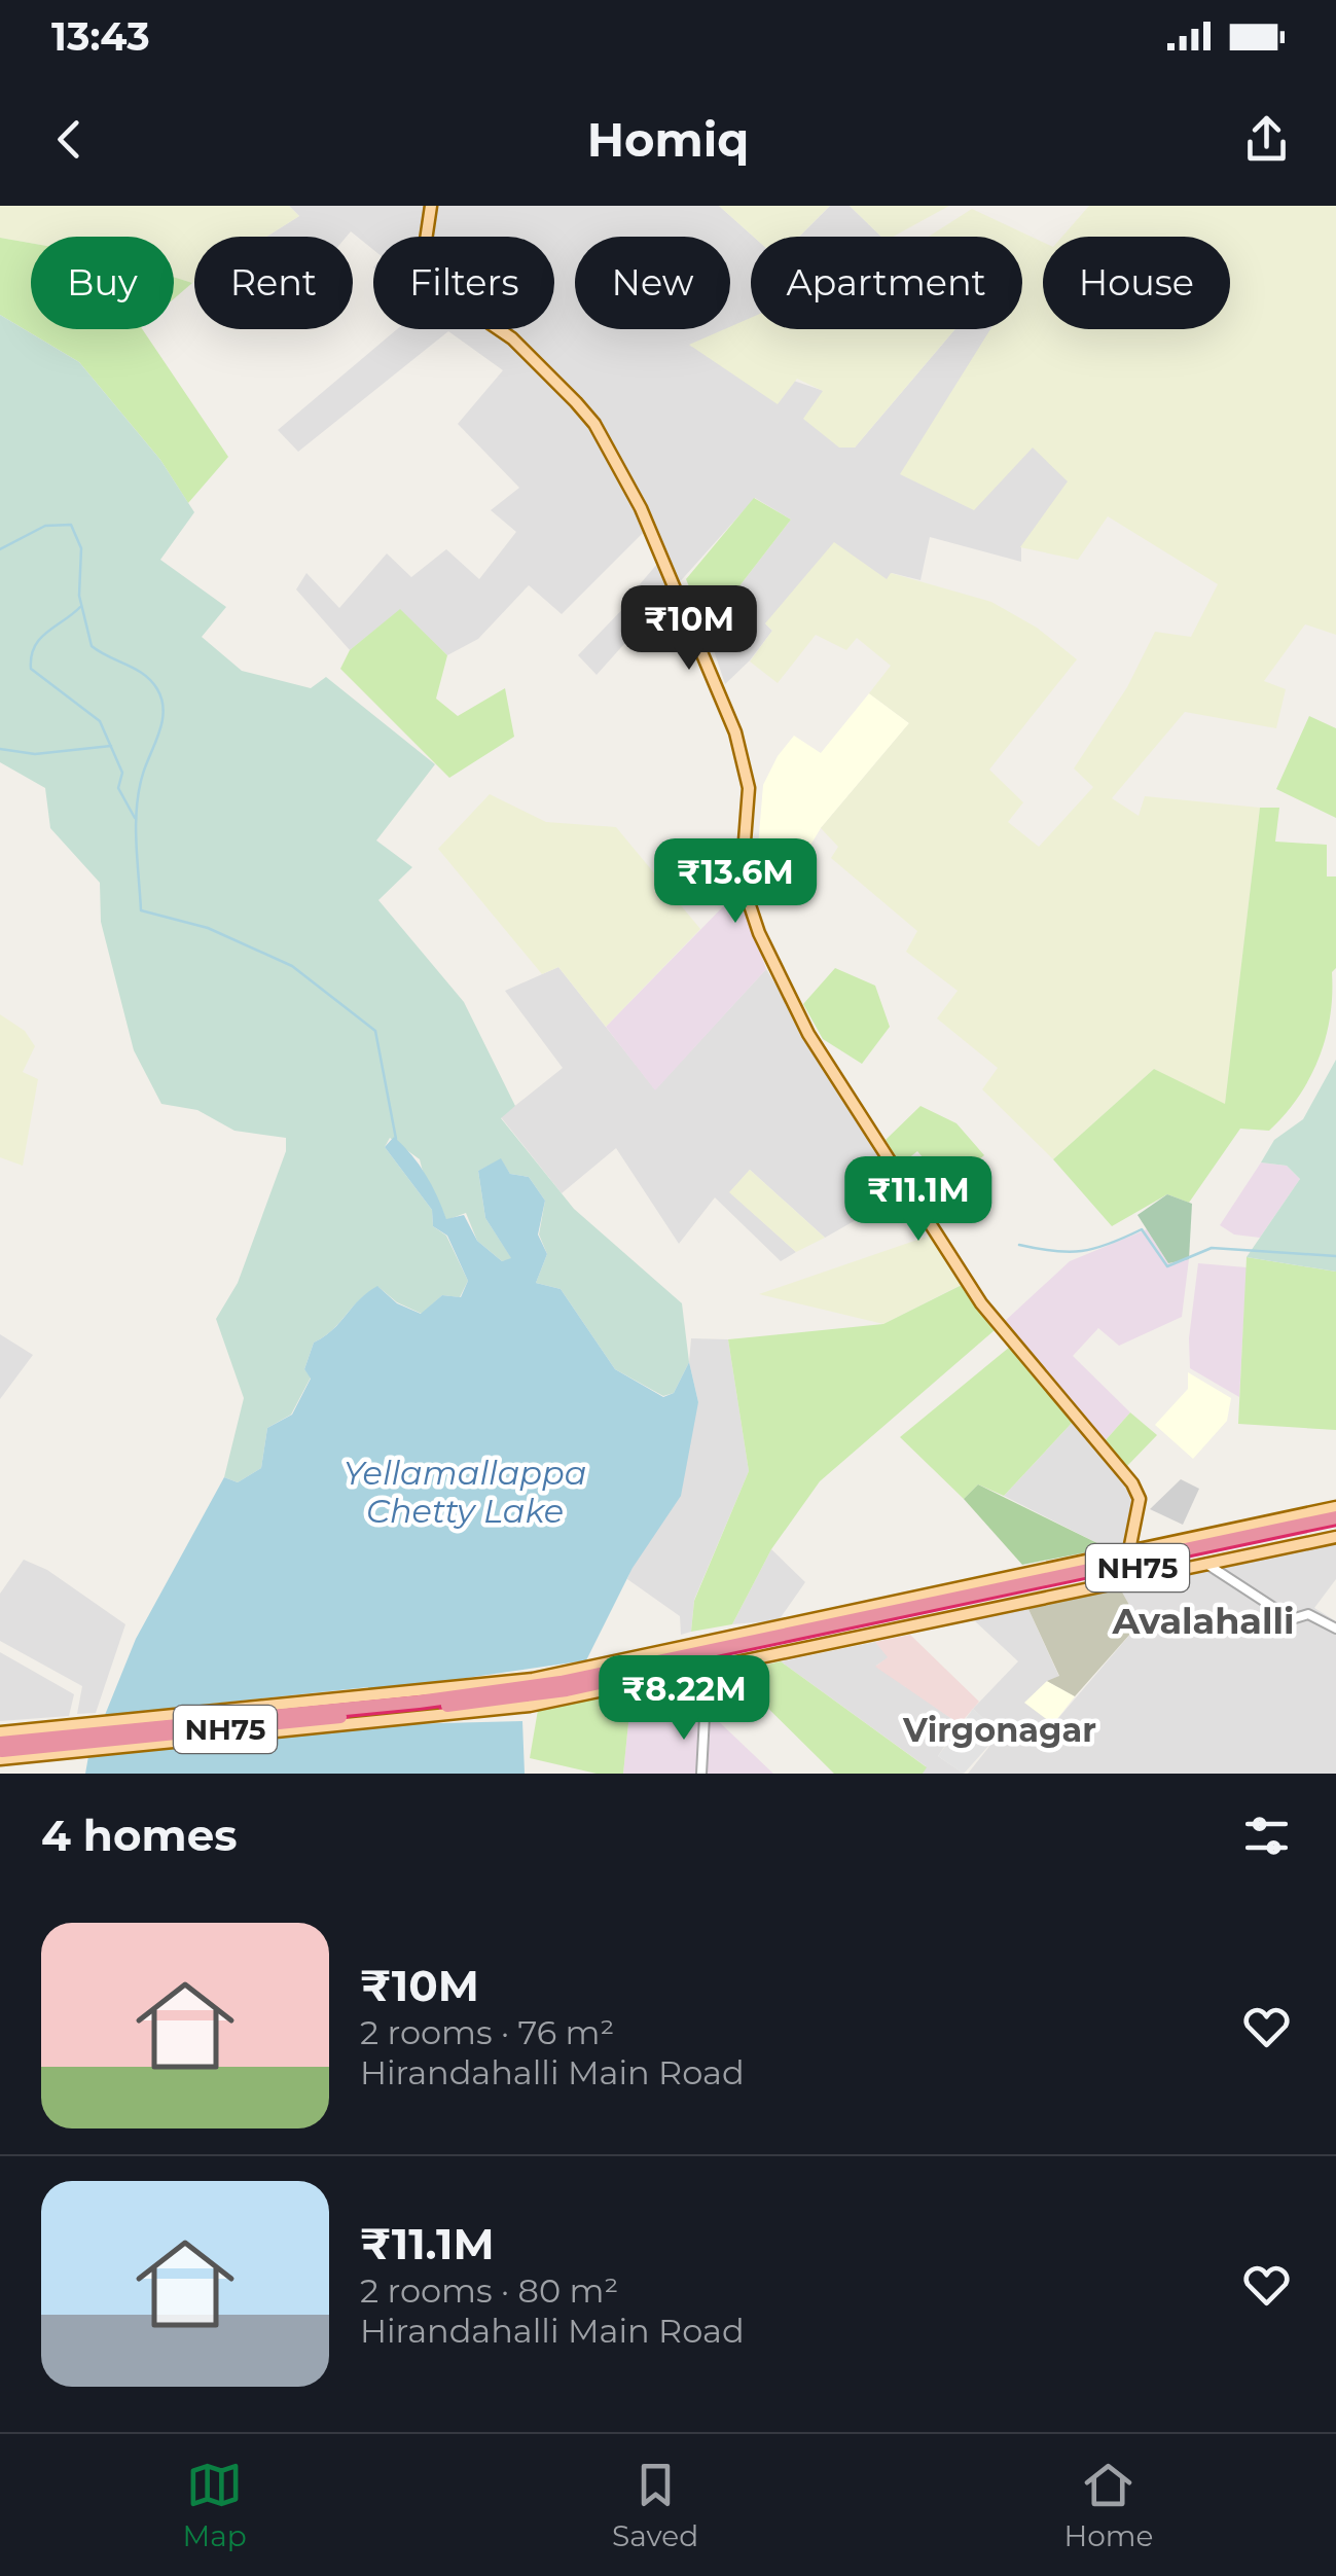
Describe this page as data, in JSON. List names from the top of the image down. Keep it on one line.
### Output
{"streets":{"highway":["NH75"]},"districts":["Avalahalli","Virgonagar"],"water":["Yellamallappa Chetty Lake"],"page":{"status":"13:43","header":"Homiq","chip":["Buy","Rent","Filters","New","Apartment","House"],"price":["₹10M","₹13.6M","₹11.1M","₹8.22M"],"heading":"4 homes","list":[{"name":"₹10M","note":"2 rooms · 76 m² · Hirandahalli Main Road"},{"name":"₹11.1M","note":"2 rooms · 80 m² · Hirandahalli Main Road"}],"tabs":["Map","Saved","Home"]}}
